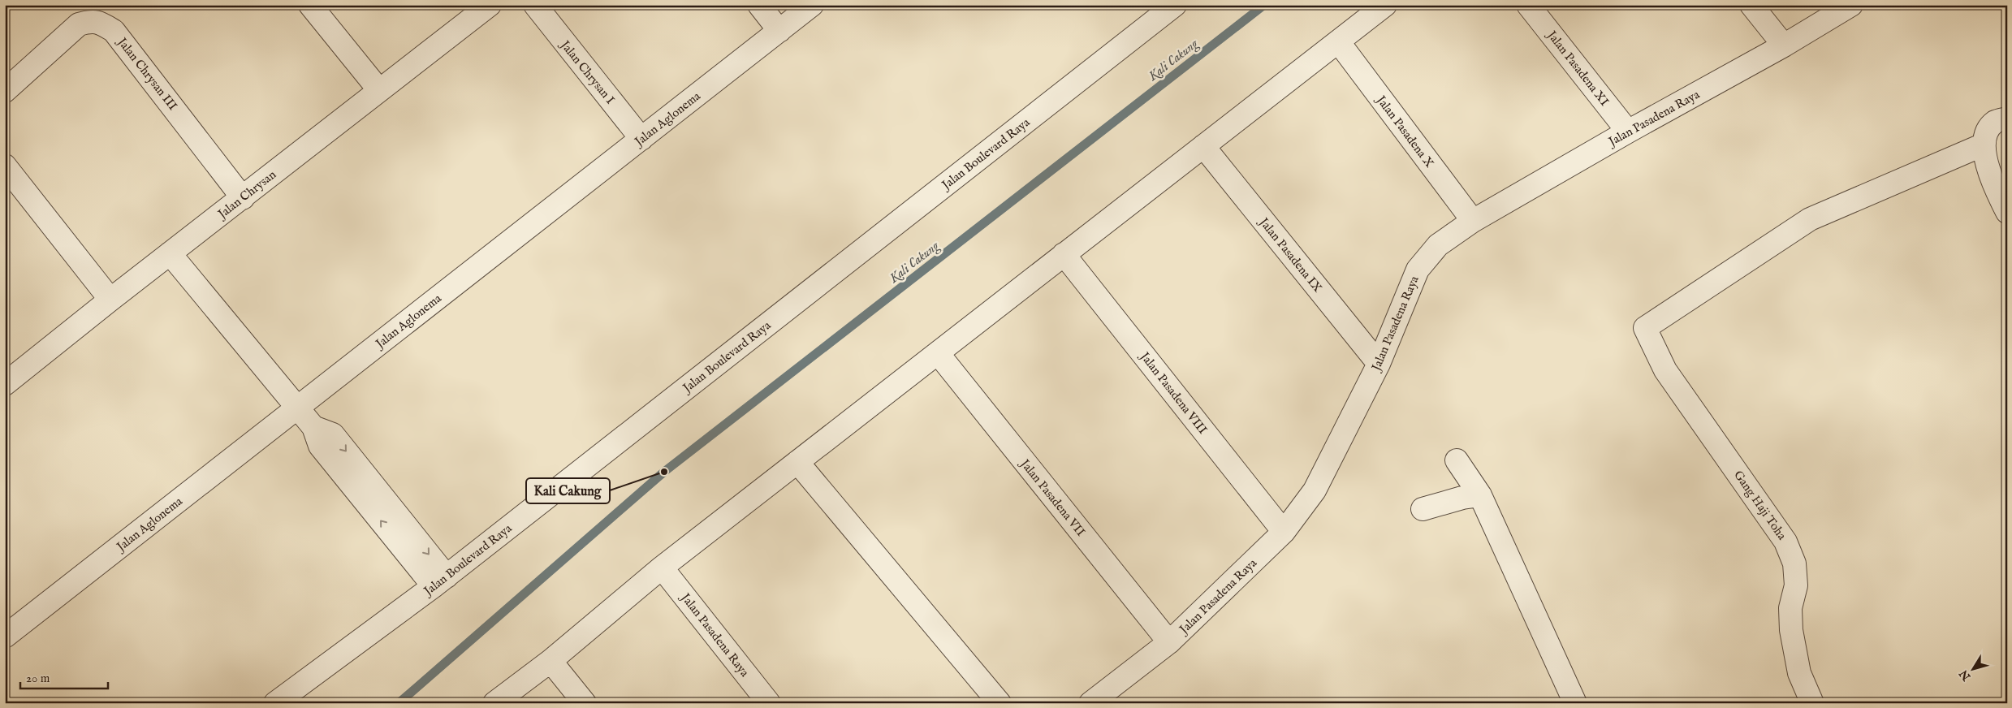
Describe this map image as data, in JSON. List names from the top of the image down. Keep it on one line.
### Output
{"streets":{"street":["Jalan Pasadena XI","Jalan Chrysan I","Jalan Chrysan III","Jalan Pasadena Raya","Jalan Aglonema","Jalan Pasadena X","Jalan Boulevard Raya","Jalan Chrysan","Jalan Pasadena IX","Jalan Pasadena VIII","Jalan Pasadena VII","Gang Haji Toha"]},"crossings":[["Jalan Pasadena XI","Jalan Pasadena Raya"],["Jalan Chrysan I","Jalan Aglonema"],["Jalan Chrysan III","Jalan Chrysan"],["Jalan Pasadena Raya","Jalan Pasadena X"],["Jalan Pasadena Raya","Jalan Pasadena IX"],["Jalan Pasadena Raya","Jalan Pasadena VIII"],["Jalan Pasadena Raya","Jalan Pasadena VII"]],"water":["Kali Cakung"],"places":["Kali Cakung"],"scale_bar":"20 m","north":"bottom left"}
